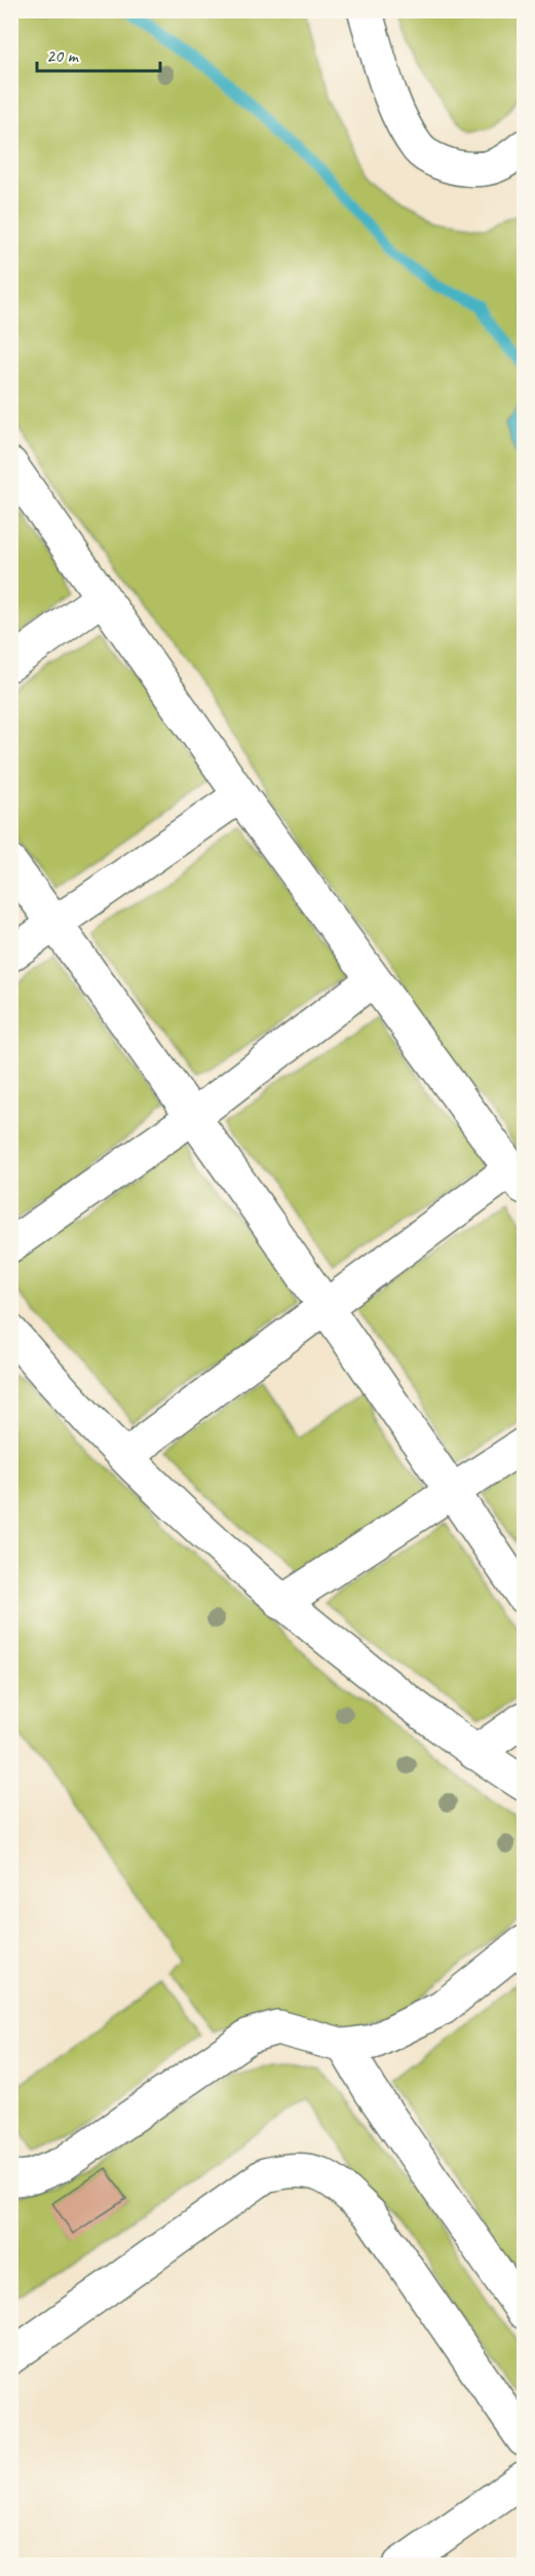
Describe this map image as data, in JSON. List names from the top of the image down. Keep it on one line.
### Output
{"scale_bar":"20 m"}
